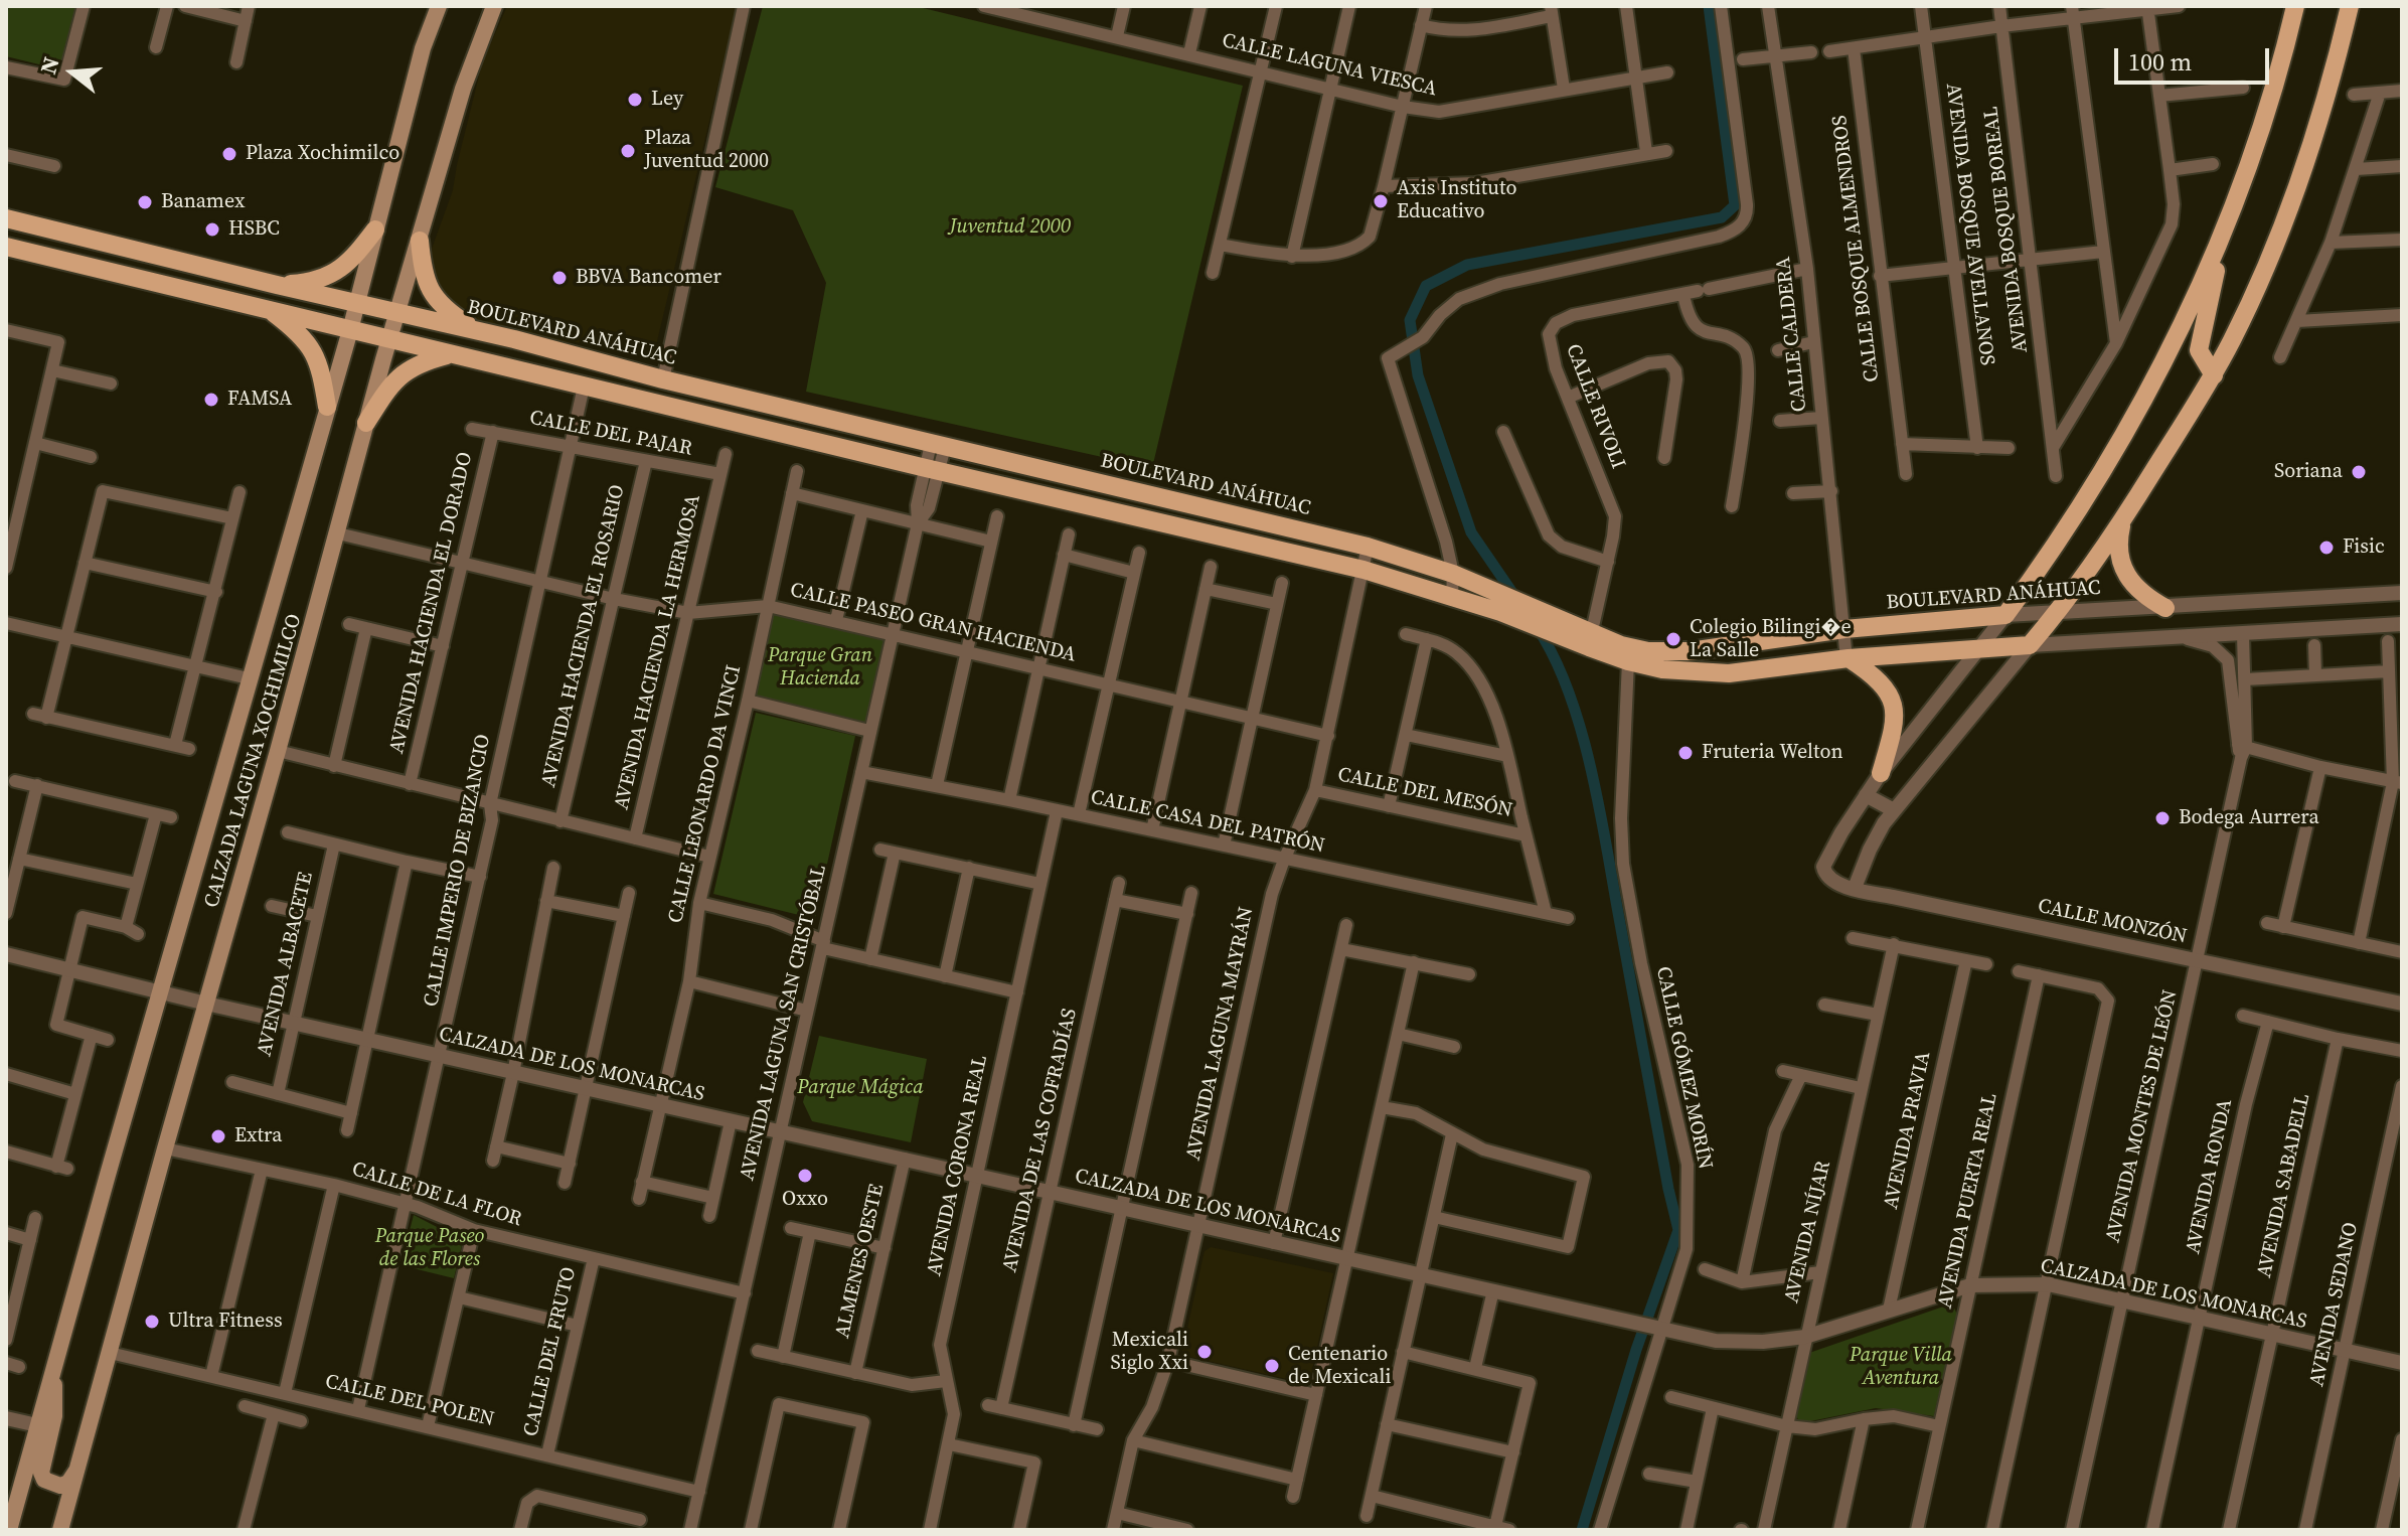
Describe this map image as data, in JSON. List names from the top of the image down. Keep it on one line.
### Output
{"streets":{"main road":["BOULEVARD ANÁHUAC","CALZADA LAGUNA XOCHIMILCO"],"street":["CALLE LAGUNA VIESCA","AVENIDA BOSQUE AVELLANOS","AVENIDA BOSQUE BOREAL","CALLE BOSQUE ALMENDROS","CALLE CALDERA","CALLE RIVOLI","CALLE DEL PAJAR","AVENIDA HACIENDA EL DORADO","CALLE PASEO GRAN HACIENDA","AVENIDA HACIENDA EL ROSARIO","AVENIDA HACIENDA LA HERMOSA","CALLE DEL MESÓN","CALLE LEONARDO DA VINCI","CALLE CASA DEL PATRÓN","CALLE IMPERIO DE BIZANCIO","CALLE MONZÓN","AVENIDA ALBACETE","AVENIDA LAGUNA SAN CRISTÓBAL","AVENIDA LAGUNA MAYRÁN","CALZADA DE LOS MONARCAS","CALLE GÓMEZ MORÍN","AVENIDA MONTES DE LEÓN","AVENIDA PRAVIA","AVENIDA DE LAS COFRADÍAS","AVENIDA CORONA REAL","AVENIDA RONDA","AVENIDA SABADELL","CALLE DE LA FLOR","AVENIDA PUERTA REAL","AVENIDA NÍJAR","ALMENES OESTE","AVENIDA SEDANO","CALLE DEL FRUTO","CALLE DEL POLEN"]},"crossings":[["BOULEVARD ANÁHUAC","CALLE CALDERA"],["BOULEVARD ANÁHUAC","CALLE RIVOLI"],["BOULEVARD ANÁHUAC","CALZADA LAGUNA XOCHIMILCO"],["BOULEVARD ANÁHUAC","CALLE IMPERIO DE BIZANCIO"],["BOULEVARD ANÁHUAC","AVENIDA LAGUNA SAN CRISTÓBAL"],["BOULEVARD ANÁHUAC","AVENIDA LAGUNA MAYRÁN"],["BOULEVARD ANÁHUAC","CALLE GÓMEZ MORÍN"],["BOULEVARD ANÁHUAC","AVENIDA MONTES DE LEÓN"],["CALLE CALDERA","CALLE RIVOLI"],["CALLE DEL PAJAR","AVENIDA HACIENDA EL DORADO"],["CALLE DEL PAJAR","AVENIDA HACIENDA EL ROSARIO"],["CALLE DEL PAJAR","AVENIDA HACIENDA LA HERMOSA"],["CALLE DEL PAJAR","CALLE IMPERIO DE BIZANCIO"],["AVENIDA HACIENDA EL DORADO","CALLE PASEO GRAN HACIENDA"],["CALLE PASEO GRAN HACIENDA","AVENIDA HACIENDA EL ROSARIO"],["CALLE PASEO GRAN HACIENDA","AVENIDA HACIENDA LA HERMOSA"],["CALLE PASEO GRAN HACIENDA","CALZADA LAGUNA XOCHIMILCO"],["CALLE PASEO GRAN HACIENDA","CALLE LEONARDO DA VINCI"],["CALLE PASEO GRAN HACIENDA","CALLE IMPERIO DE BIZANCIO"],["CALLE PASEO GRAN HACIENDA","AVENIDA LAGUNA SAN CRISTÓBAL"],["CALLE PASEO GRAN HACIENDA","AVENIDA LAGUNA MAYRÁN"],["CALZADA LAGUNA XOCHIMILCO","CALZADA DE LOS MONARCAS"],["CALZADA LAGUNA XOCHIMILCO","CALLE DE LA FLOR"],["CALZADA LAGUNA XOCHIMILCO","CALLE DEL POLEN"],["CALLE DEL MESÓN","AVENIDA LAGUNA MAYRÁN"],["CALLE LEONARDO DA VINCI","CALZADA DE LOS MONARCAS"],["CALLE CASA DEL PATRÓN","AVENIDA LAGUNA SAN CRISTÓBAL"],["CALLE CASA DEL PATRÓN","AVENIDA LAGUNA MAYRÁN"],["CALLE CASA DEL PATRÓN","AVENIDA CORONA REAL"],["CALLE IMPERIO DE BIZANCIO","CALZADA DE LOS MONARCAS"],["CALLE IMPERIO DE BIZANCIO","CALLE DE LA FLOR"],["CALLE IMPERIO DE BIZANCIO","CALLE DEL POLEN"],["CALLE MONZÓN","AVENIDA MONTES DE LEÓN"],["AVENIDA ALBACETE","CALZADA DE LOS MONARCAS"],["AVENIDA LAGUNA SAN CRISTÓBAL","CALZADA DE LOS MONARCAS"],["AVENIDA LAGUNA SAN CRISTÓBAL","CALLE DE LA FLOR"],["AVENIDA LAGUNA SAN CRISTÓBAL","CALLE DEL POLEN"],["AVENIDA LAGUNA MAYRÁN","CALZADA DE LOS MONARCAS"],["CALZADA DE LOS MONARCAS","CALLE GÓMEZ MORÍN"],["CALZADA DE LOS MONARCAS","AVENIDA MONTES DE LEÓN"],["CALZADA DE LOS MONARCAS","AVENIDA PRAVIA"],["CALZADA DE LOS MONARCAS","AVENIDA DE LAS COFRADÍAS"],["CALZADA DE LOS MONARCAS","AVENIDA CORONA REAL"],["CALZADA DE LOS MONARCAS","AVENIDA RONDA"],["CALZADA DE LOS MONARCAS","AVENIDA SABADELL"],["CALZADA DE LOS MONARCAS","AVENIDA PUERTA REAL"],["CALZADA DE LOS MONARCAS","AVENIDA NÍJAR"],["CALZADA DE LOS MONARCAS","ALMENES OESTE"],["CALZADA DE LOS MONARCAS","AVENIDA SEDANO"],["CALLE DE LA FLOR","CALLE DEL FRUTO"],["CALLE DEL FRUTO","CALLE DEL POLEN"]],"parks":["Juventud 2000","Parque Gran Hacienda","Parque Mágica","Parque Paseo de las Flores","Parque Villa Aventura"],"places":["Ley","Plaza Juventud 2000","Plaza Xochimilco","Axis Instituto Educativo","Banamex","HSBC","BBVA Bancomer","FAMSA","Soriana","Fisic","Colegio Bilingi�e La Salle","Fruteria Welton","Bodega Aurrera","Extra","Oxxo","Ultra Fitness","Mexicali Siglo Xxi","Centenario de Mexicali"],"scale_bar":"100 m","north":"left"}
